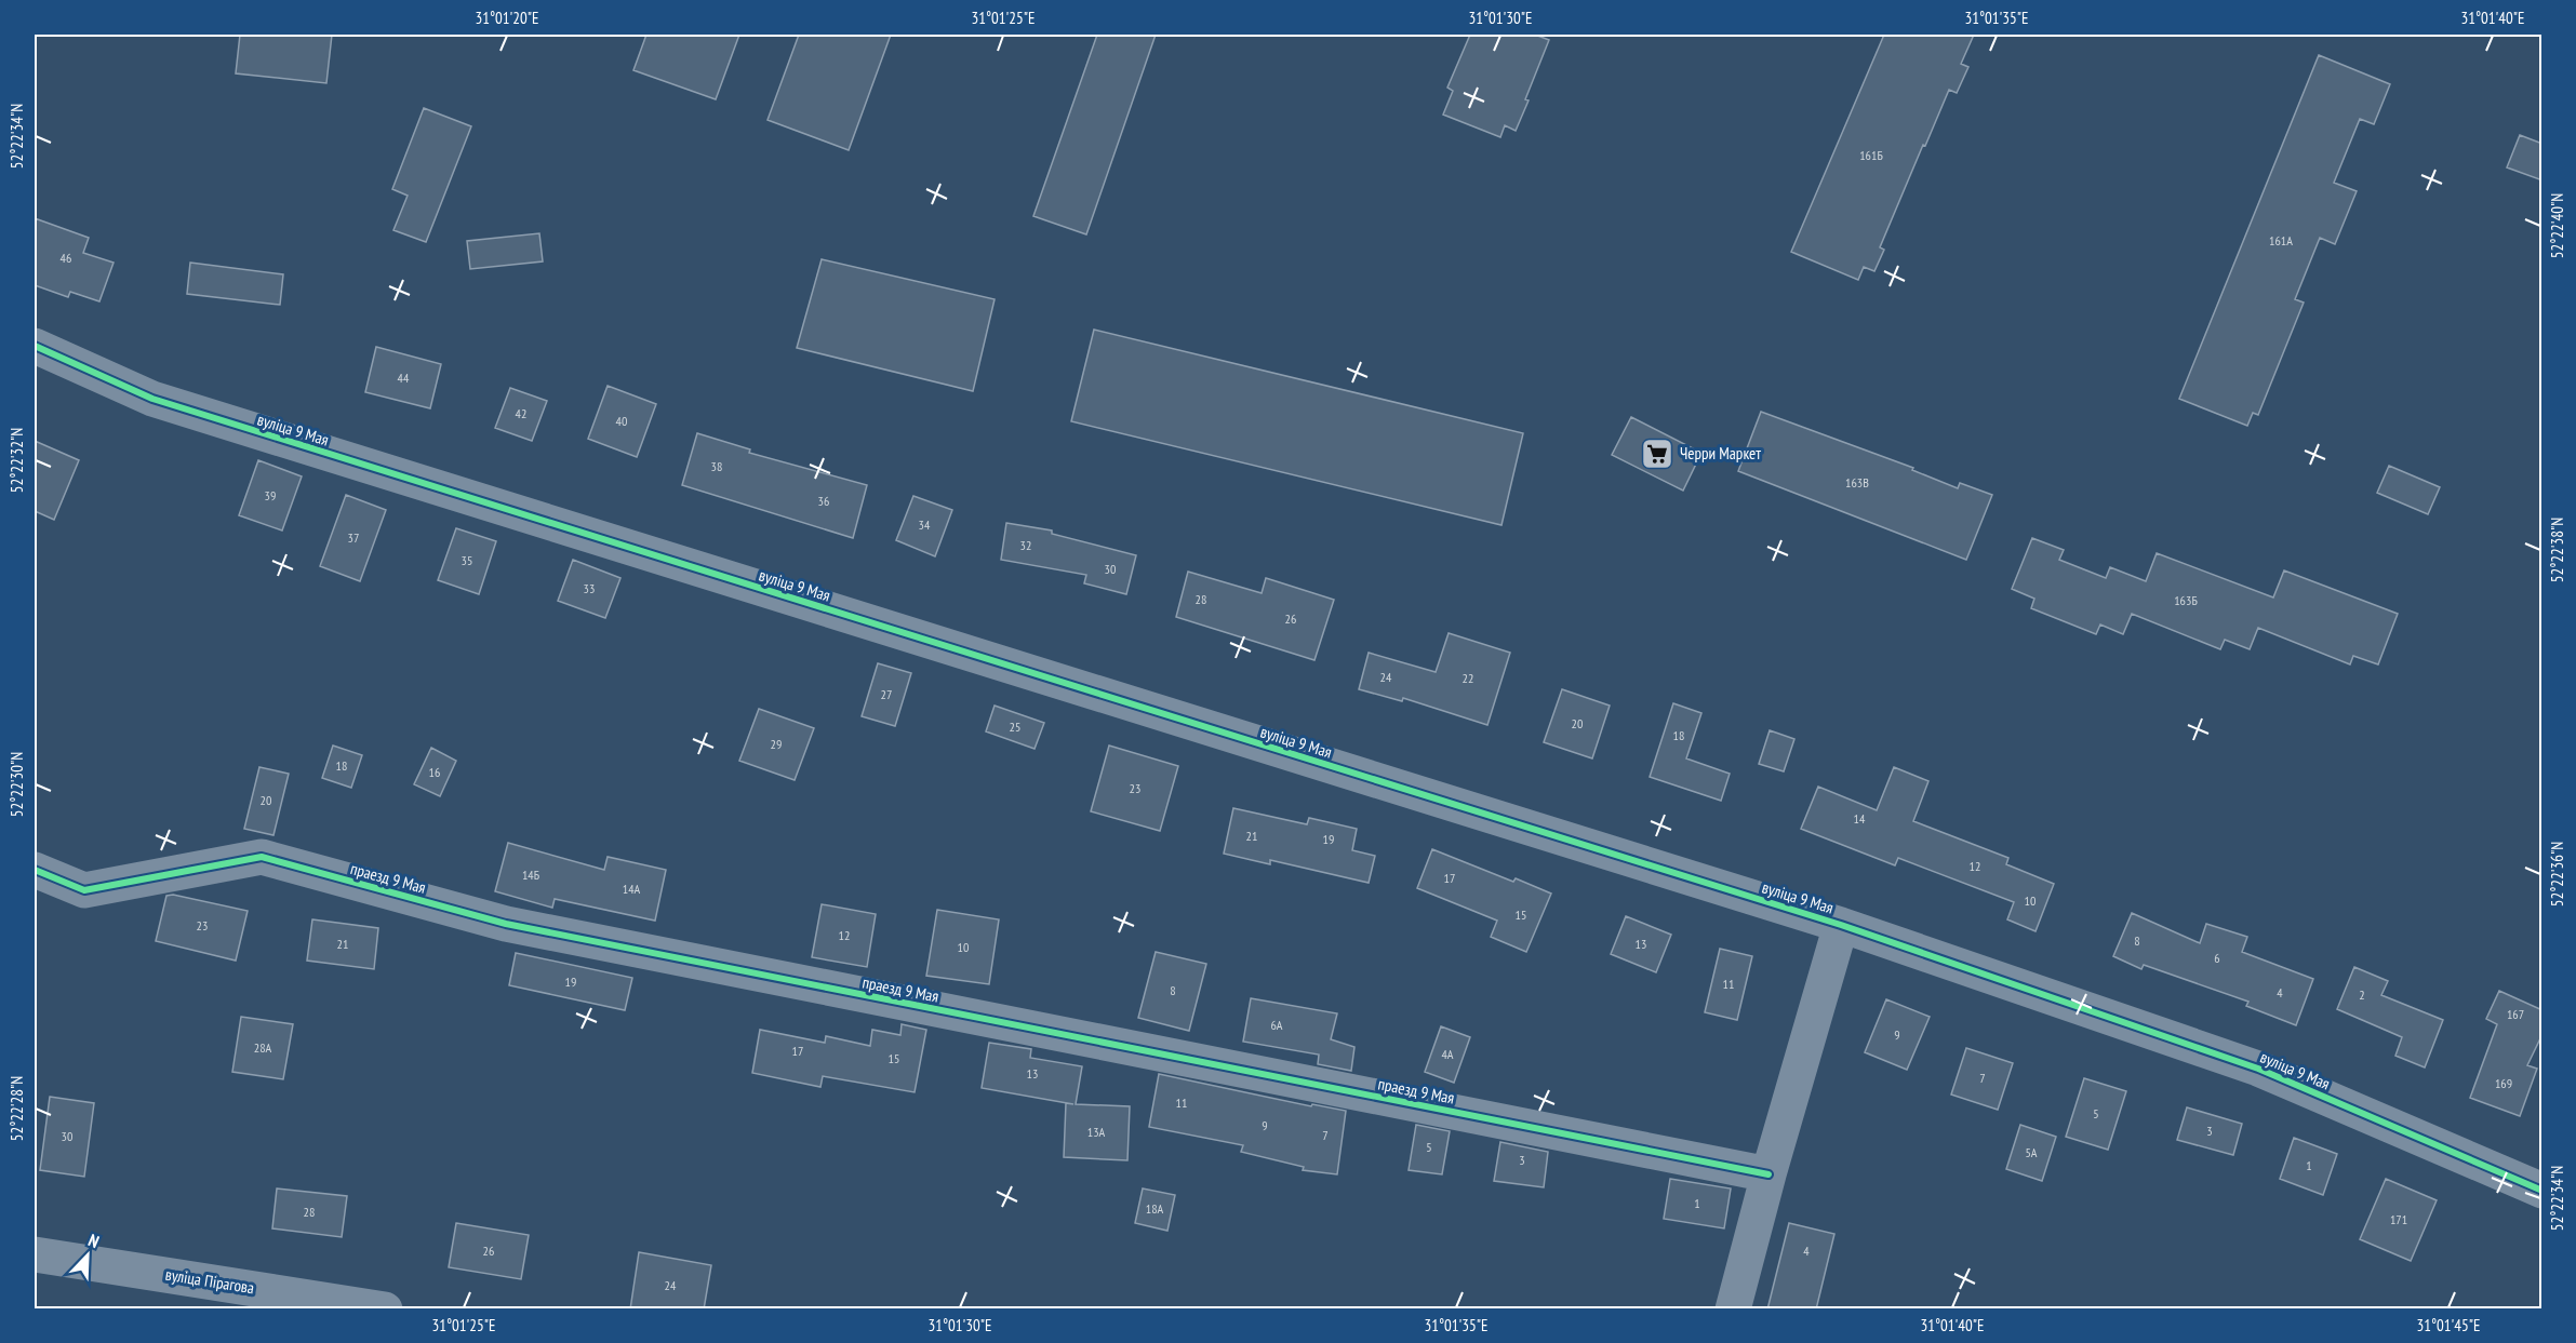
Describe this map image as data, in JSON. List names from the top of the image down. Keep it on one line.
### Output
{"streets":{"street":["вуліца 9 Мая","праезд 9 Мая","вуліца Пірагова"]},"places":{"supermarket":["Черри Маркет"]},"house_numbers":["161Б","161А","46","44","42","40","38","163В","39","36","34","37","32","35","30","33","28","163Б","26","24","22","27","20","25","18","29","18","16","23","20","14","21","19","12","14Б","17","14А","10","15","23","12","8","21","13","10","6","19","11","8","4","2","167","6А","9","28А","17","4А","15","13","7","169","11","5","9","3","13А","7","30","5","5А","3","1","1","18А","28","171","26","4","24"],"north":"top right","coordinates":["31°01'20\"E","31°01'25\"E","31°01'30\"E","31°01'35\"E","31°01'40\"E","52°22'34\"N","52°22'40\"N","52°22'32\"N","52°22'38\"N","52°22'30\"N","52°22'36\"N","52°22'28\"N","31°01'45\"E"]}
